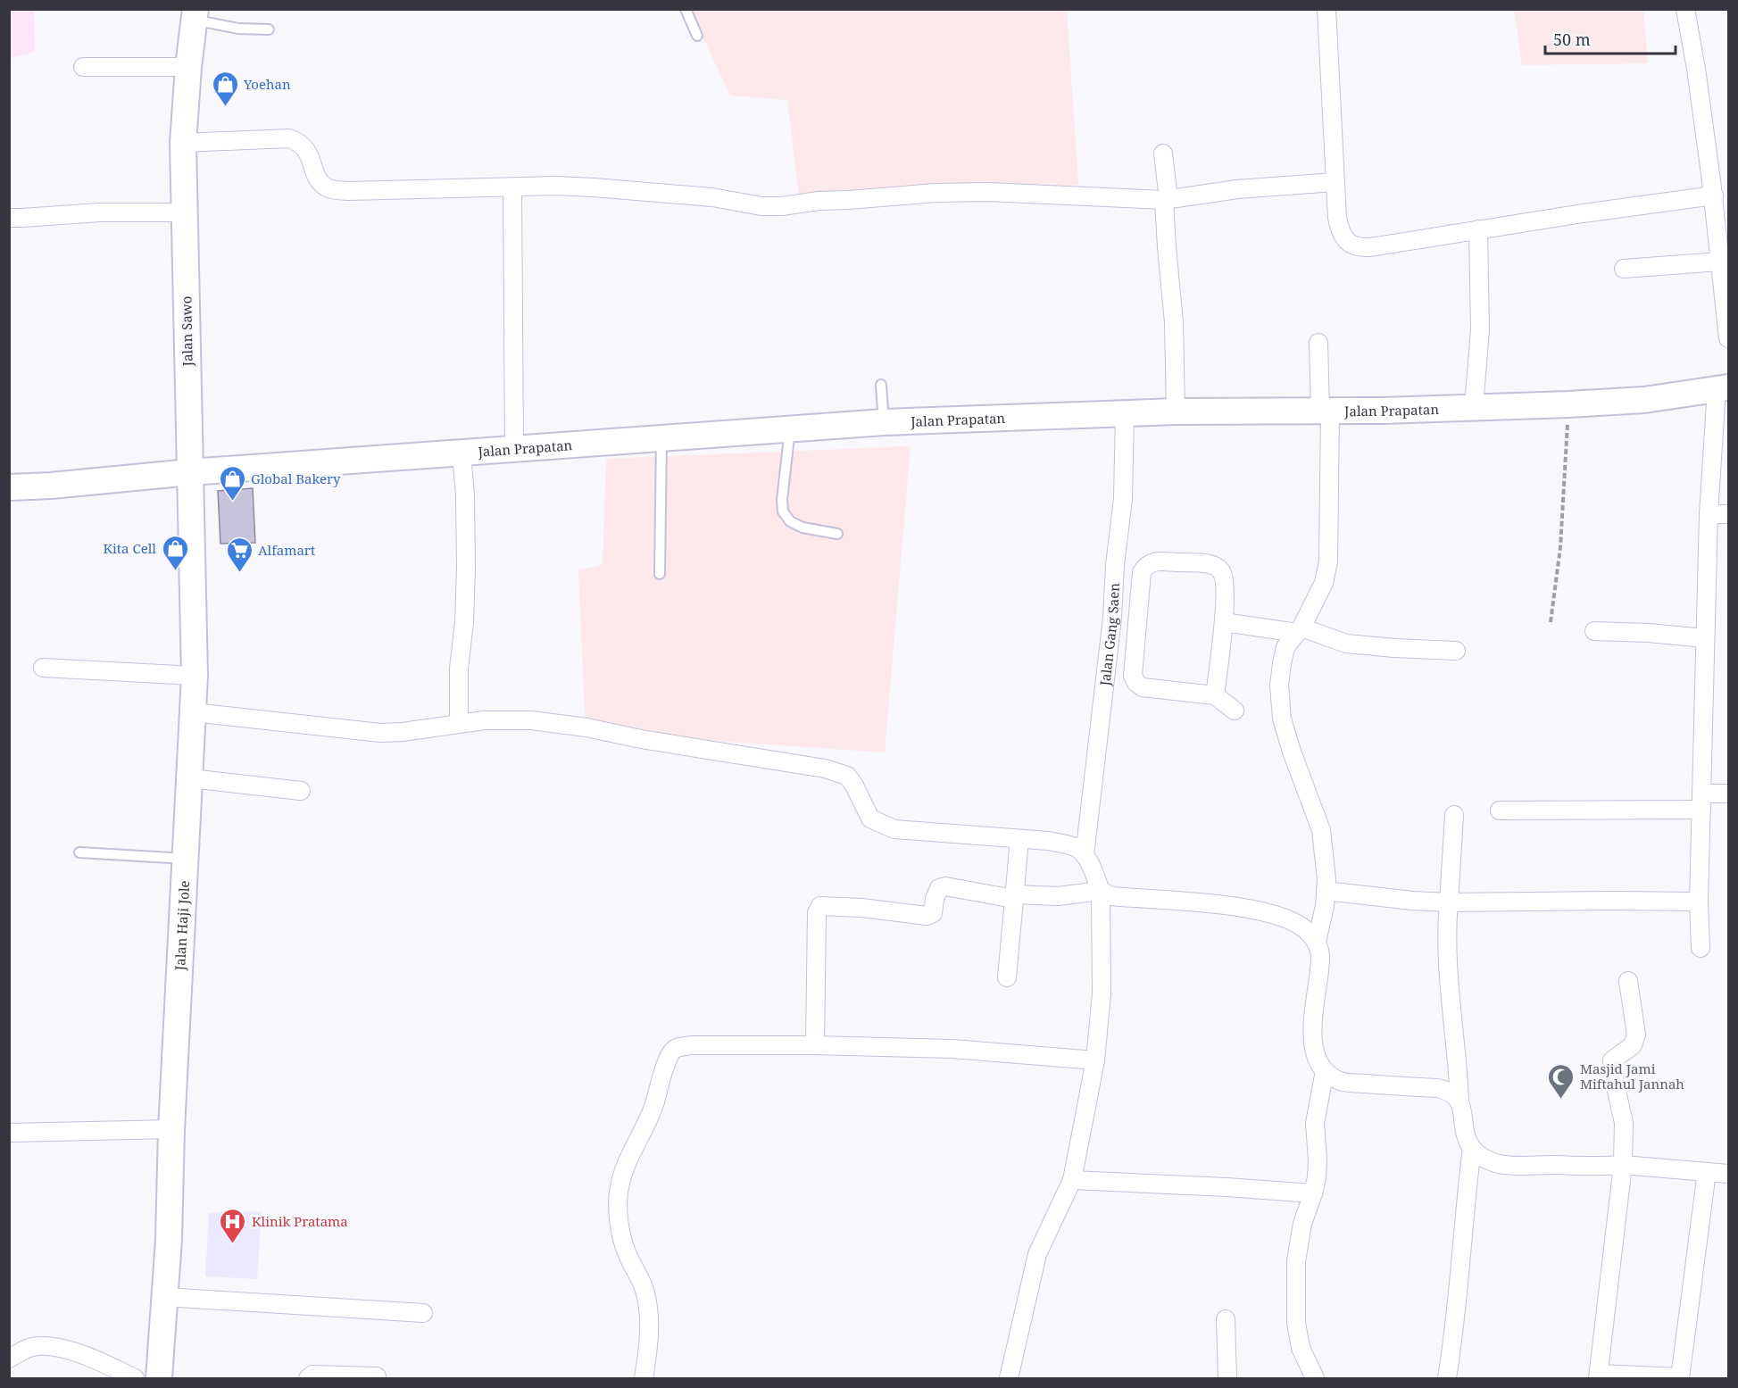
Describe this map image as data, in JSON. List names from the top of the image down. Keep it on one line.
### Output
{"streets":{"main road":["Jalan Sawo","Jalan Prapatan","Jalan Haji Jole"],"street":["Jalan Gang Saen"]},"crossings":[["Jalan Sawo","Jalan Prapatan"],["Jalan Sawo","Jalan Haji Jole"],["Jalan Prapatan","Jalan Gang Saen"],["Jalan Prapatan","Jalan Haji Jole"]],"places":{"shop":["Yoehan","Global Bakery","Kita Cell"],"supermarket":["Alfamart"],"mosque":["Masjid Jami Miftahul Jannah"],"hospital":["Klinik Pratama"]},"scale_bar":"50 m"}
